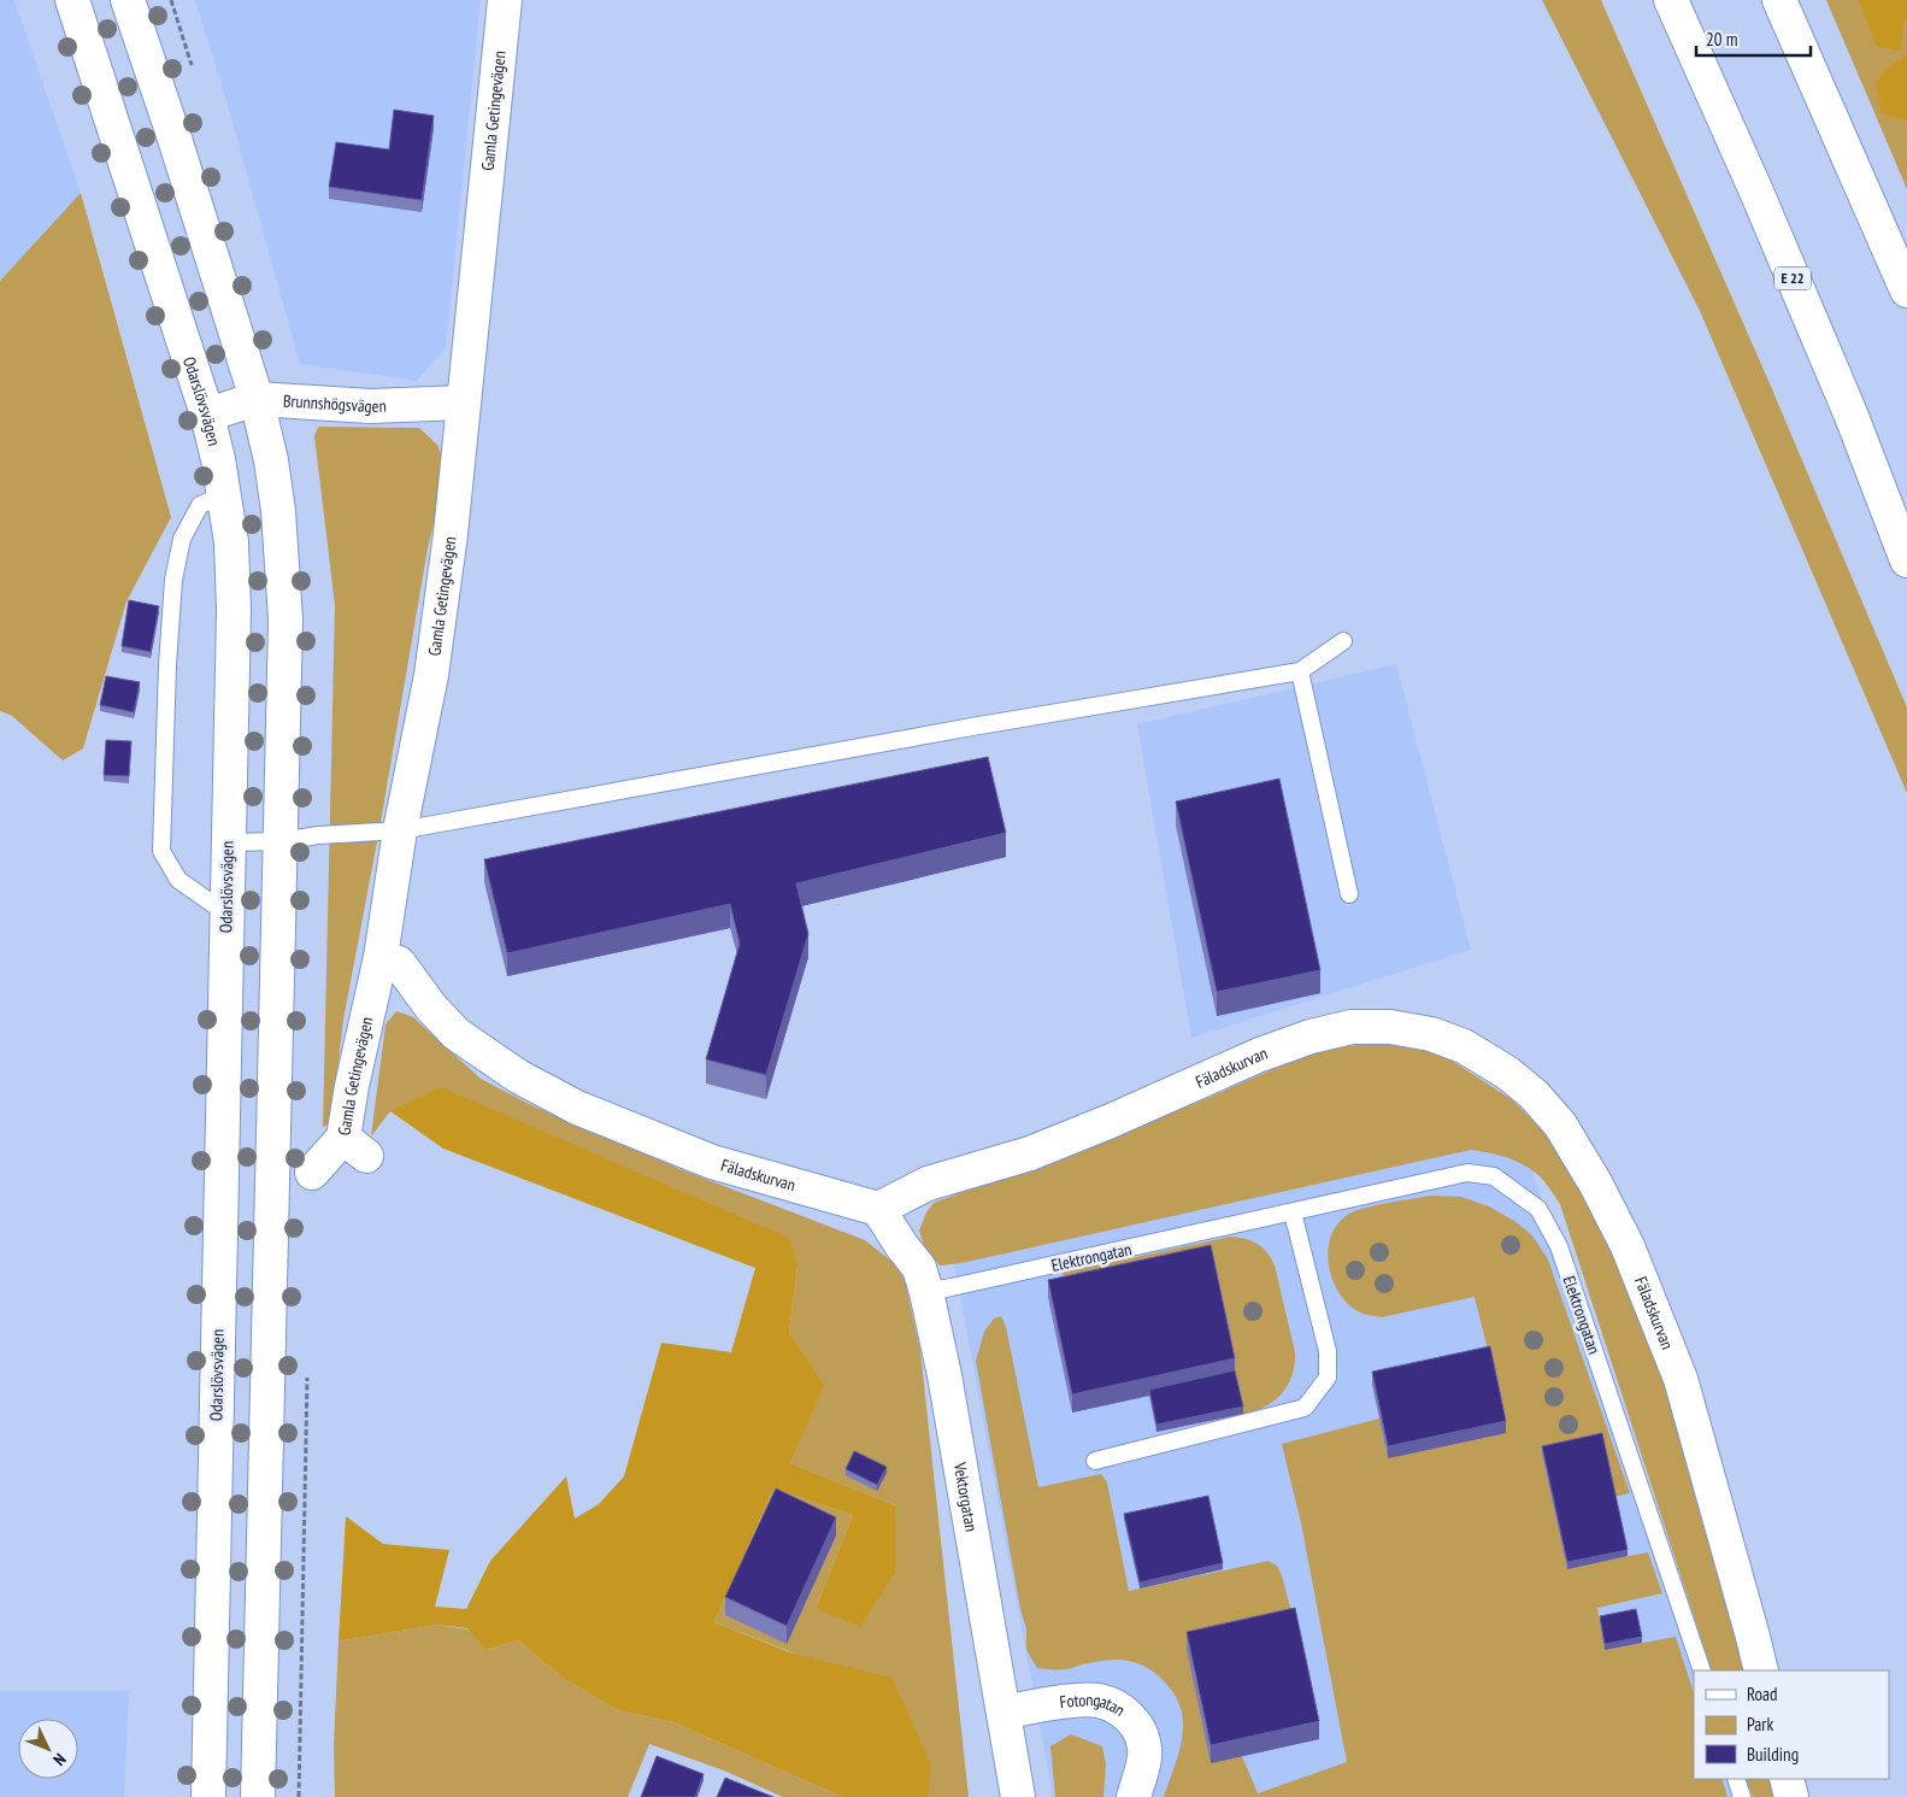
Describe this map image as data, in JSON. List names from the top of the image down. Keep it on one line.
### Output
{"streets":{"main road":["Gamla Getingevägen","E 22","Odarslövsvägen","Brunnshögsvägen","Fäladskurvan","Vektorgatan","Fotongatan"],"lane":["Elektrongatan"]},"crossings":[["Gamla Getingevägen","Brunnshögsvägen"],["Gamla Getingevägen","Fäladskurvan"],["Odarslövsvägen","Brunnshögsvägen"],["Fäladskurvan","Vektorgatan"],["Elektrongatan","Vektorgatan"],["Vektorgatan","Fotongatan"]],"legend":["Road","Park","Building"],"scale_bar":"20 m","north":"bottom right"}
